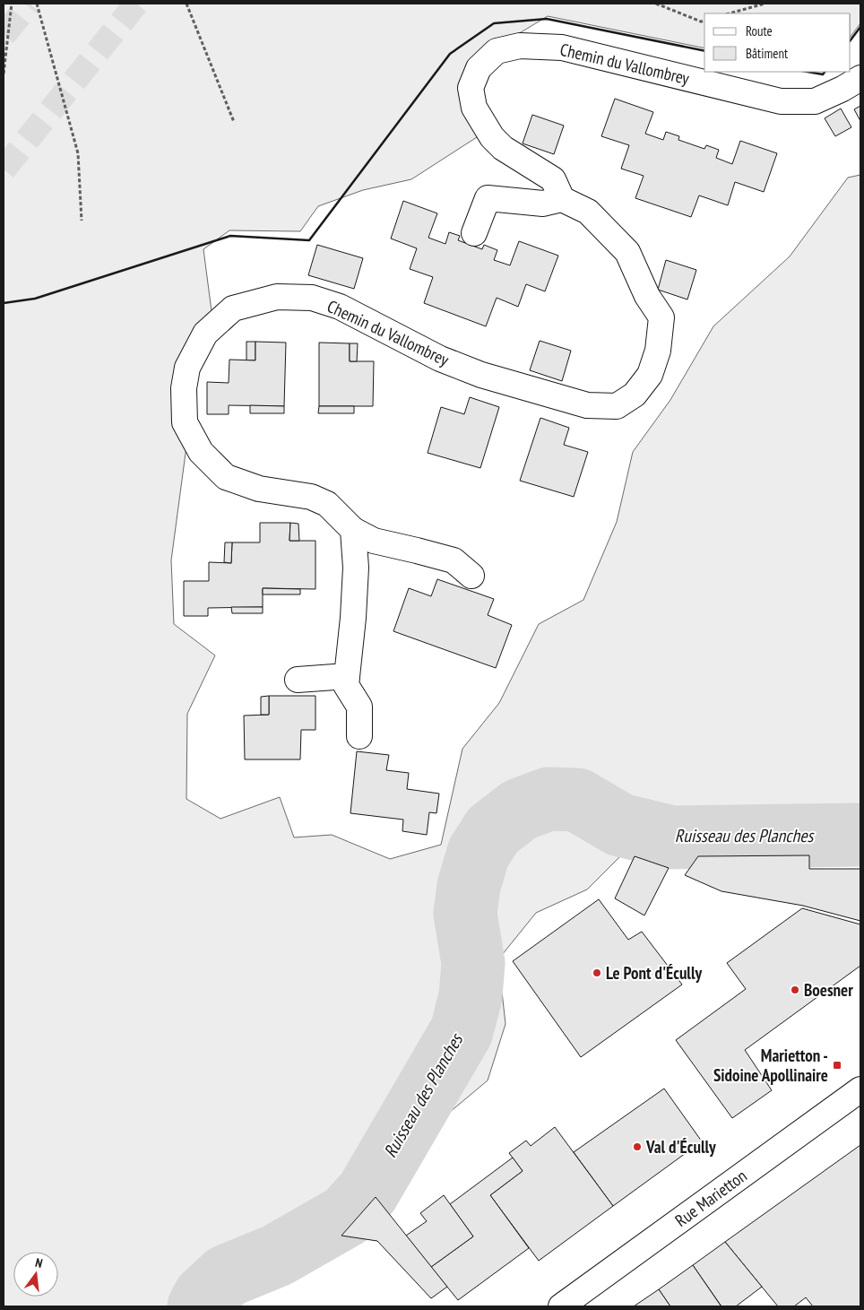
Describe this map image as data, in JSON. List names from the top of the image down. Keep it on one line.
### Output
{"streets":{"main road":["Chemin du Vallombrey","Rue Marietton"]},"water":["Ruisseau des Planches"],"places":{"other":["Le Pont d'Écully","Boesner","Val d'Écully"],"transit":["Marietton - Sidoine Apollinaire"]},"legend":["Route","Bâtiment"],"north":"top"}
